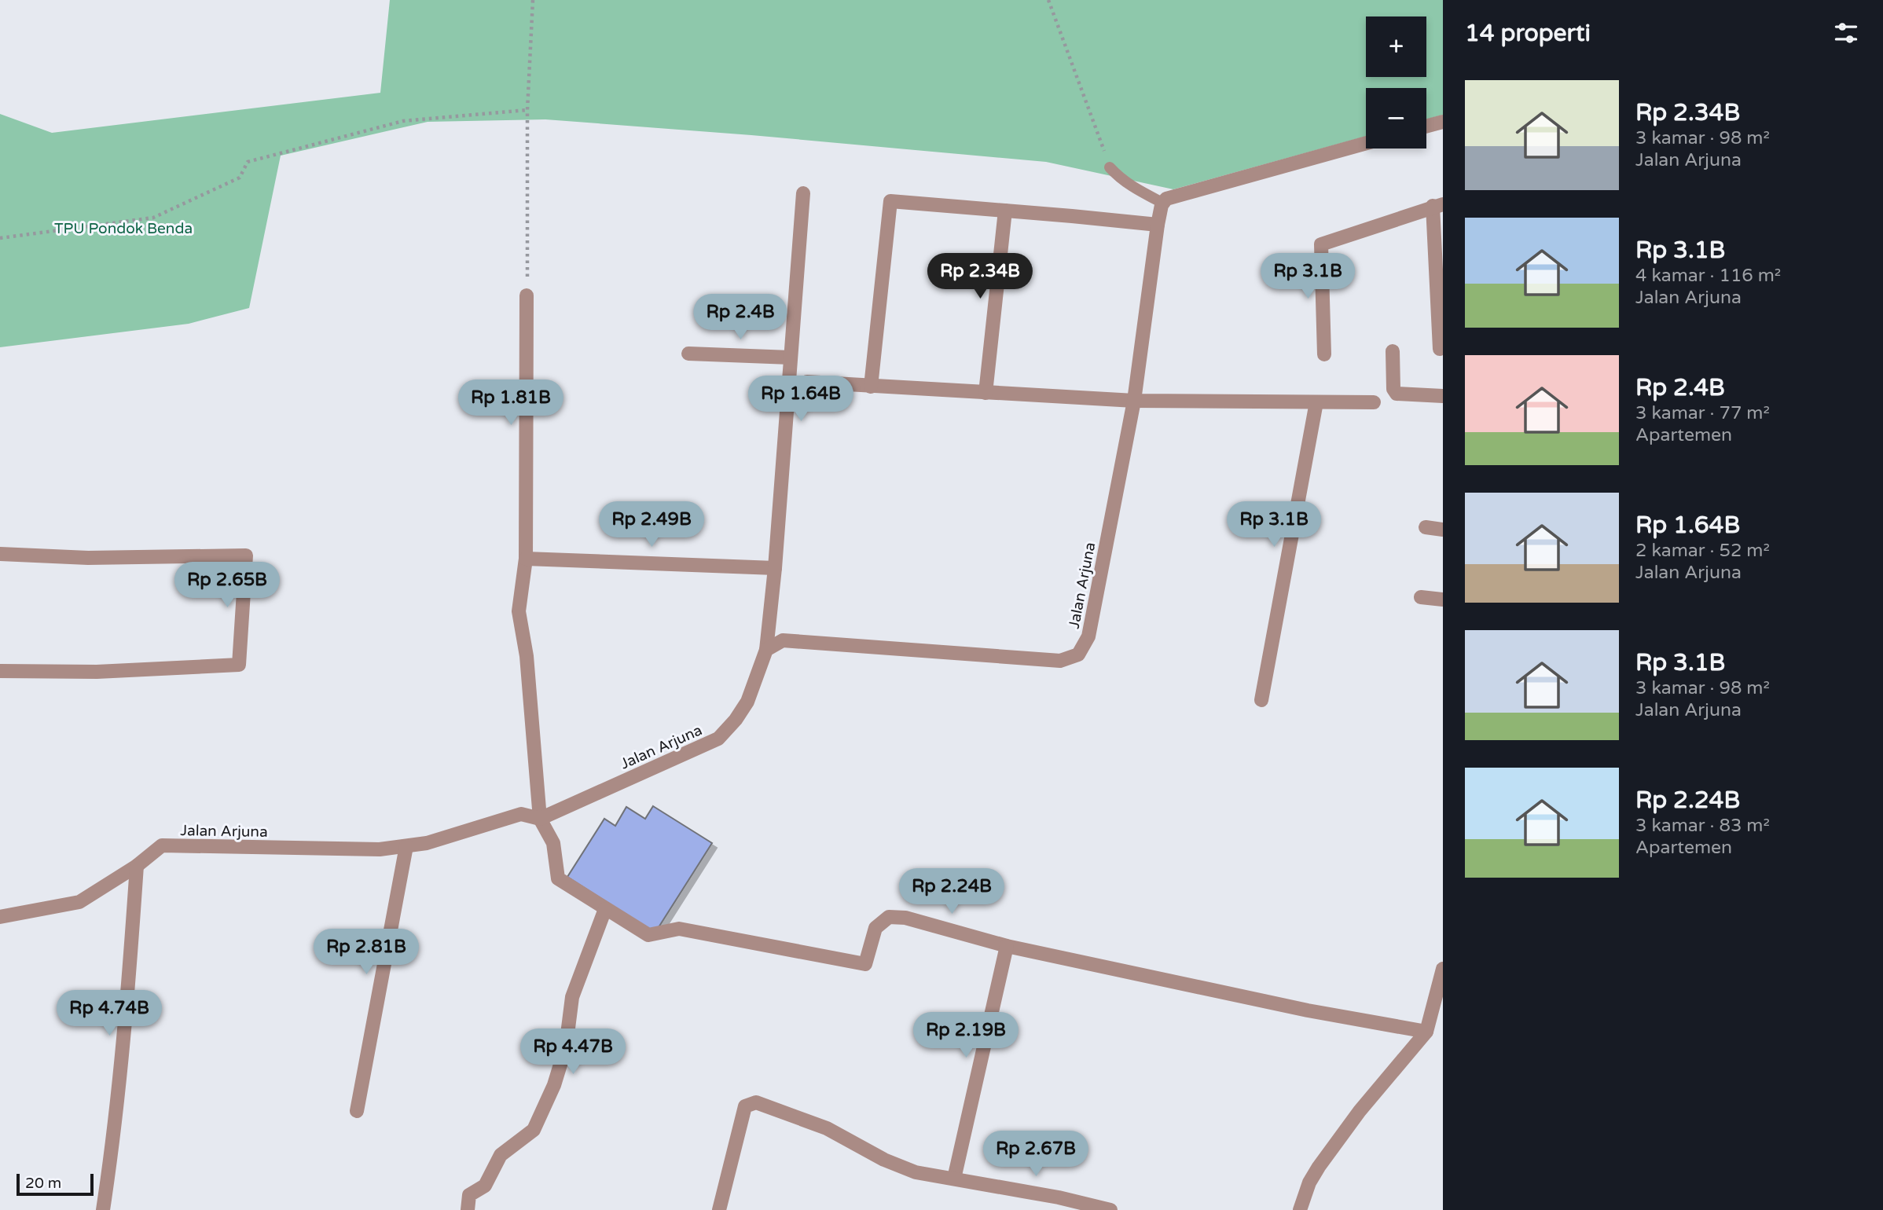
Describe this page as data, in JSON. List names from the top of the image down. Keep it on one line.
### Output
{"streets":{"street":["Jalan Arjuna"]},"parks":["TPU Pondok Benda"],"scale_bar":"20 m","page":{"heading":"14 properti","map_buttons":["+","−"],"list":[{"name":"Rp 2.34B","note":"3 kamar · 98 m² · Jalan Arjuna"},{"name":"Rp 3.1B","note":"4 kamar · 116 m² · Jalan Arjuna"},{"name":"Rp 2.4B","note":"3 kamar · 77 m² · Apartemen"},{"name":"Rp 1.64B","note":"2 kamar · 52 m² · Jalan Arjuna"},{"name":"Rp 3.1B","note":"3 kamar · 98 m² · Jalan Arjuna"},{"name":"Rp 2.24B","note":"3 kamar · 83 m² · Apartemen"}],"price":["Rp 2.34B","Rp 3.1B","Rp 2.4B","Rp 1.64B","Rp 1.81B","Rp 2.49B","Rp 3.1B","Rp 2.65B","Rp 2.24B","Rp 2.81B","Rp 4.74B","Rp 2.19B","Rp 4.47B","Rp 2.67B"],"scale":"20 m"}}
